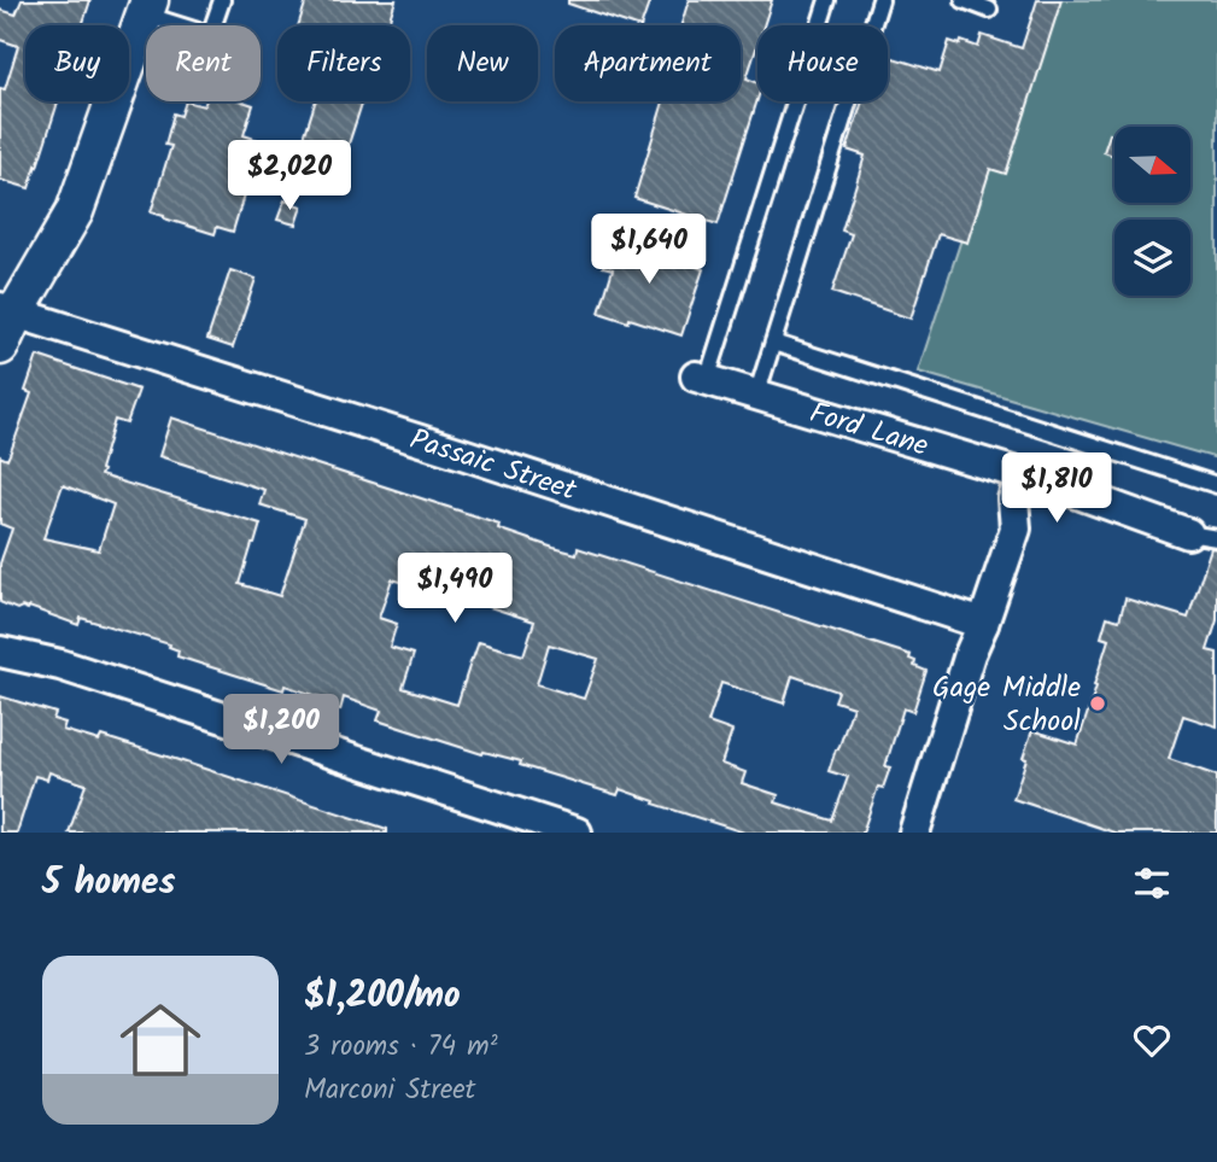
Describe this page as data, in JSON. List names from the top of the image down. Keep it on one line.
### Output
{"streets":{"street":["Ford Lane","Passaic Street"]},"places":["Gage Middle School"],"north":"right","page":{"chip":["Buy","Rent","Filters","New","Apartment","House"],"price":["$2,020","$1,640","$1,810","$1,490","$1,200"],"heading":"5 homes","list":[{"name":"$1,200/mo","note":"3 rooms · 74 m² · Marconi Street"}]}}
